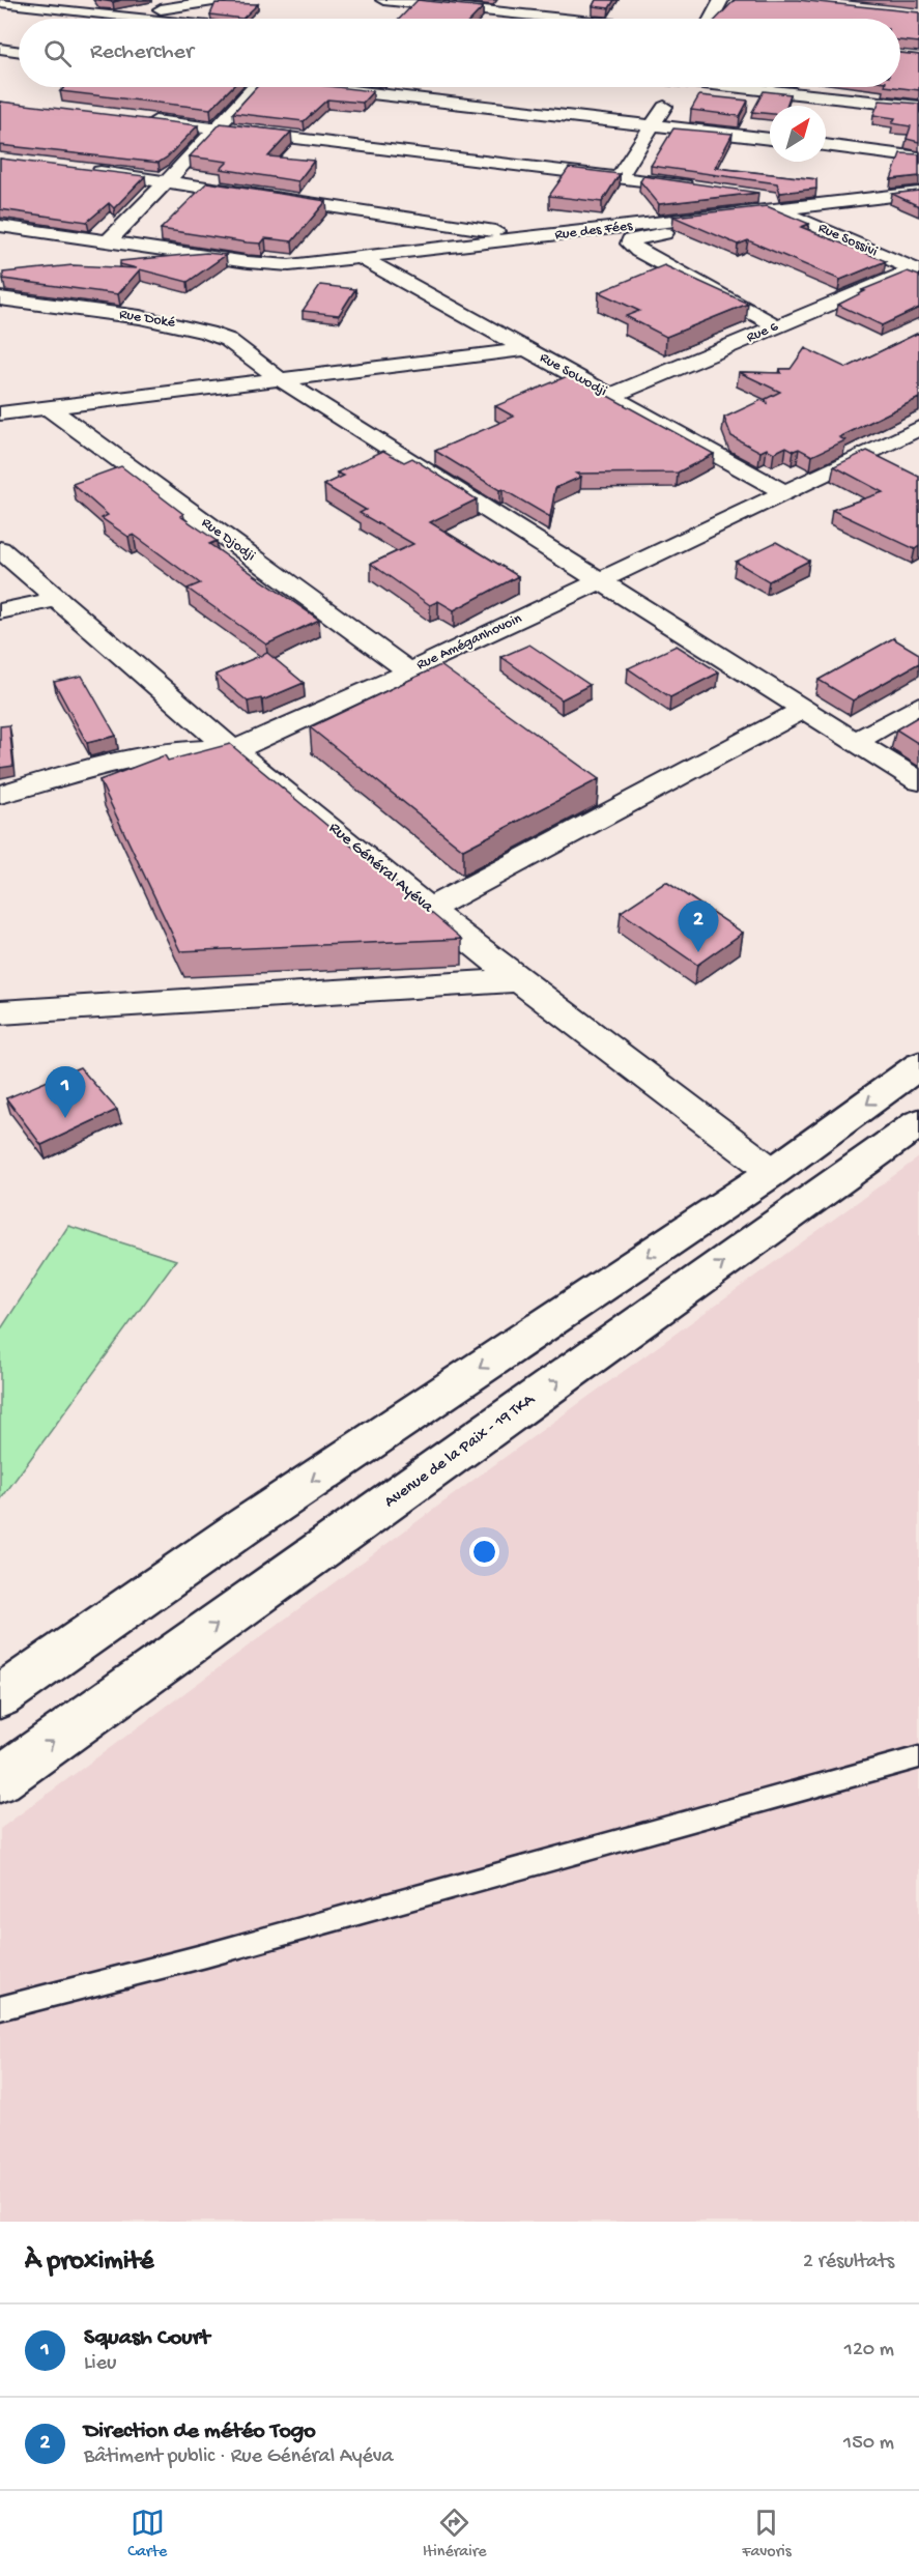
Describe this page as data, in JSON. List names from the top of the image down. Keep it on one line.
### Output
{"streets":{"main road":["Avenue de la Paix - 19 TKA"],"street":["Rue des Fées","Rue Sossivi","Rue Doké","Rue 6","Rue Sowodji","Rue Djodji","Rue Améganhovoin","Rue Général Ayéva"]},"crossings":[["Rue des Fées","Rue Sossivi"],["Rue des Fées","Rue Sowodji"],["Rue Sossivi","Rue 6"],["Rue Doké","Rue Améganhovoin"],["Rue 6","Rue Sowodji"],["Rue Sowodji","Rue Améganhovoin"],["Rue Djodji","Rue Améganhovoin"],["Rue Améganhovoin","Rue Général Ayéva"]],"north":"top right","page":{"search":"Rechercher","pins":["2","1"],"heading":["À proximité","2 résultats"],"list":[{"mark":"1","name":"Squash Court","note":"Lieu","value":"120 m"},{"mark":"2","name":"Direction de météo Togo","note":"Bâtiment public · Rue Général Ayéva","value":"150 m"}],"nav":["Carte","Itinéraire","Favoris"]}}
